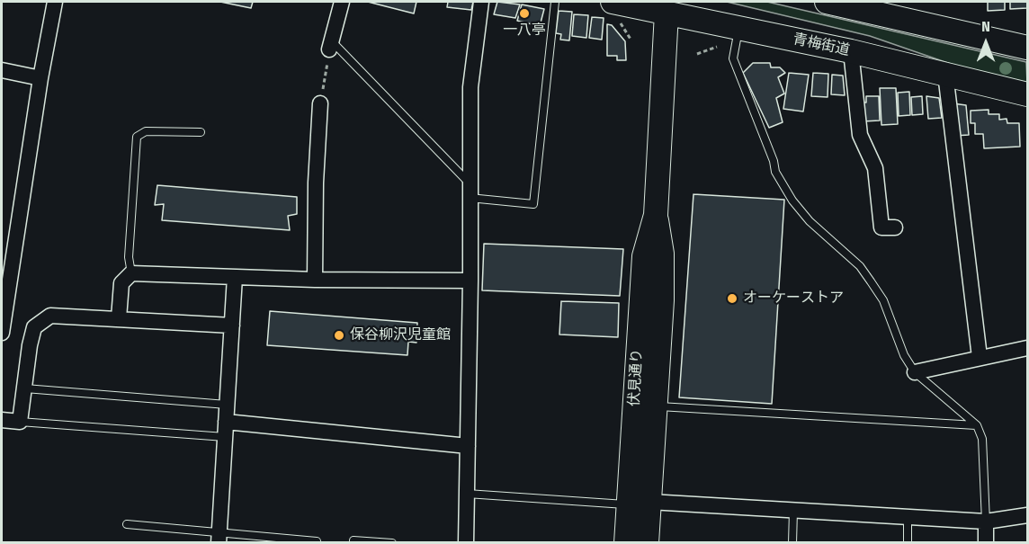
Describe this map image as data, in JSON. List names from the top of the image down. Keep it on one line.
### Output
{"streets":{"main road":["青梅街道","伏見通り"]},"crossings":[["青梅街道","伏見通り"]],"places":["一八亭","オーケーストア","保谷柳沢児童館"],"north":"top"}
